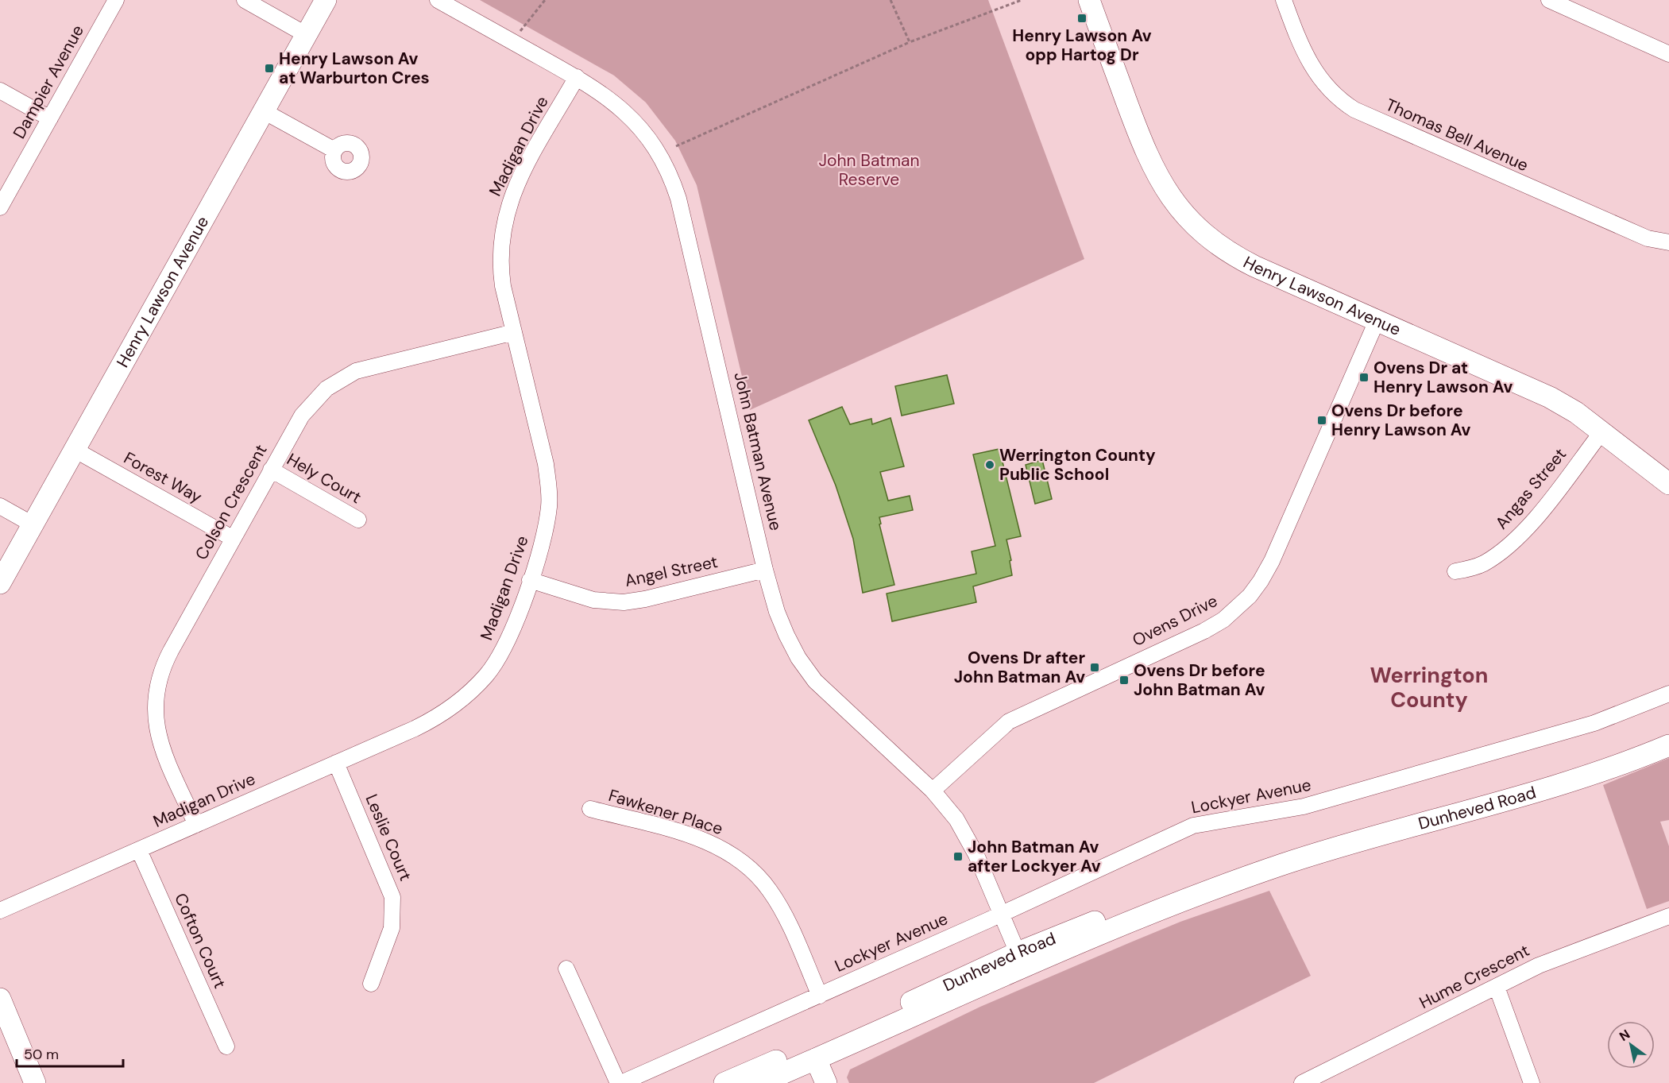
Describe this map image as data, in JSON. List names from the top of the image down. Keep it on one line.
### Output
{"streets":{"main road":["Henry Lawson Avenue","Dunheved Road"],"street":["Dampier Avenue","Thomas Bell Avenue","Madigan Drive","John Batman Avenue","Forest Way","Hely Court","Angas Street","Colson Crescent","Angel Street","Ovens Drive","Lockyer Avenue","Fawkener Place","Leslie Court","Cofton Court","Hume Crescent"]},"crossings":[["Madigan Drive","John Batman Avenue"],["Madigan Drive","Colson Crescent"],["Madigan Drive","Angel Street"],["Madigan Drive","Leslie Court"],["Madigan Drive","Cofton Court"],["Henry Lawson Avenue","Forest Way"],["Henry Lawson Avenue","Angas Street"],["Henry Lawson Avenue","Ovens Drive"],["John Batman Avenue","Angel Street"],["John Batman Avenue","Ovens Drive"],["John Batman Avenue","Lockyer Avenue"],["John Batman Avenue","Dunheved Road"],["Forest Way","Colson Crescent"],["Hely Court","Colson Crescent"],["Lockyer Avenue","Fawkener Place"]],"districts":["Werrington County"],"parks":["John Batman Reserve"],"places":{"transit":["Henry Lawson Av opp Hartog Dr","Henry Lawson Av at Warburton Cres","Ovens Dr at Henry Lawson Av","Ovens Dr before Henry Lawson Av","Ovens Dr after John Batman Av","Ovens Dr before John Batman Av","John Batman Av after Lockyer Av"],"other":["Werrington County Public School"]},"scale_bar":"50 m","north":"top left"}
